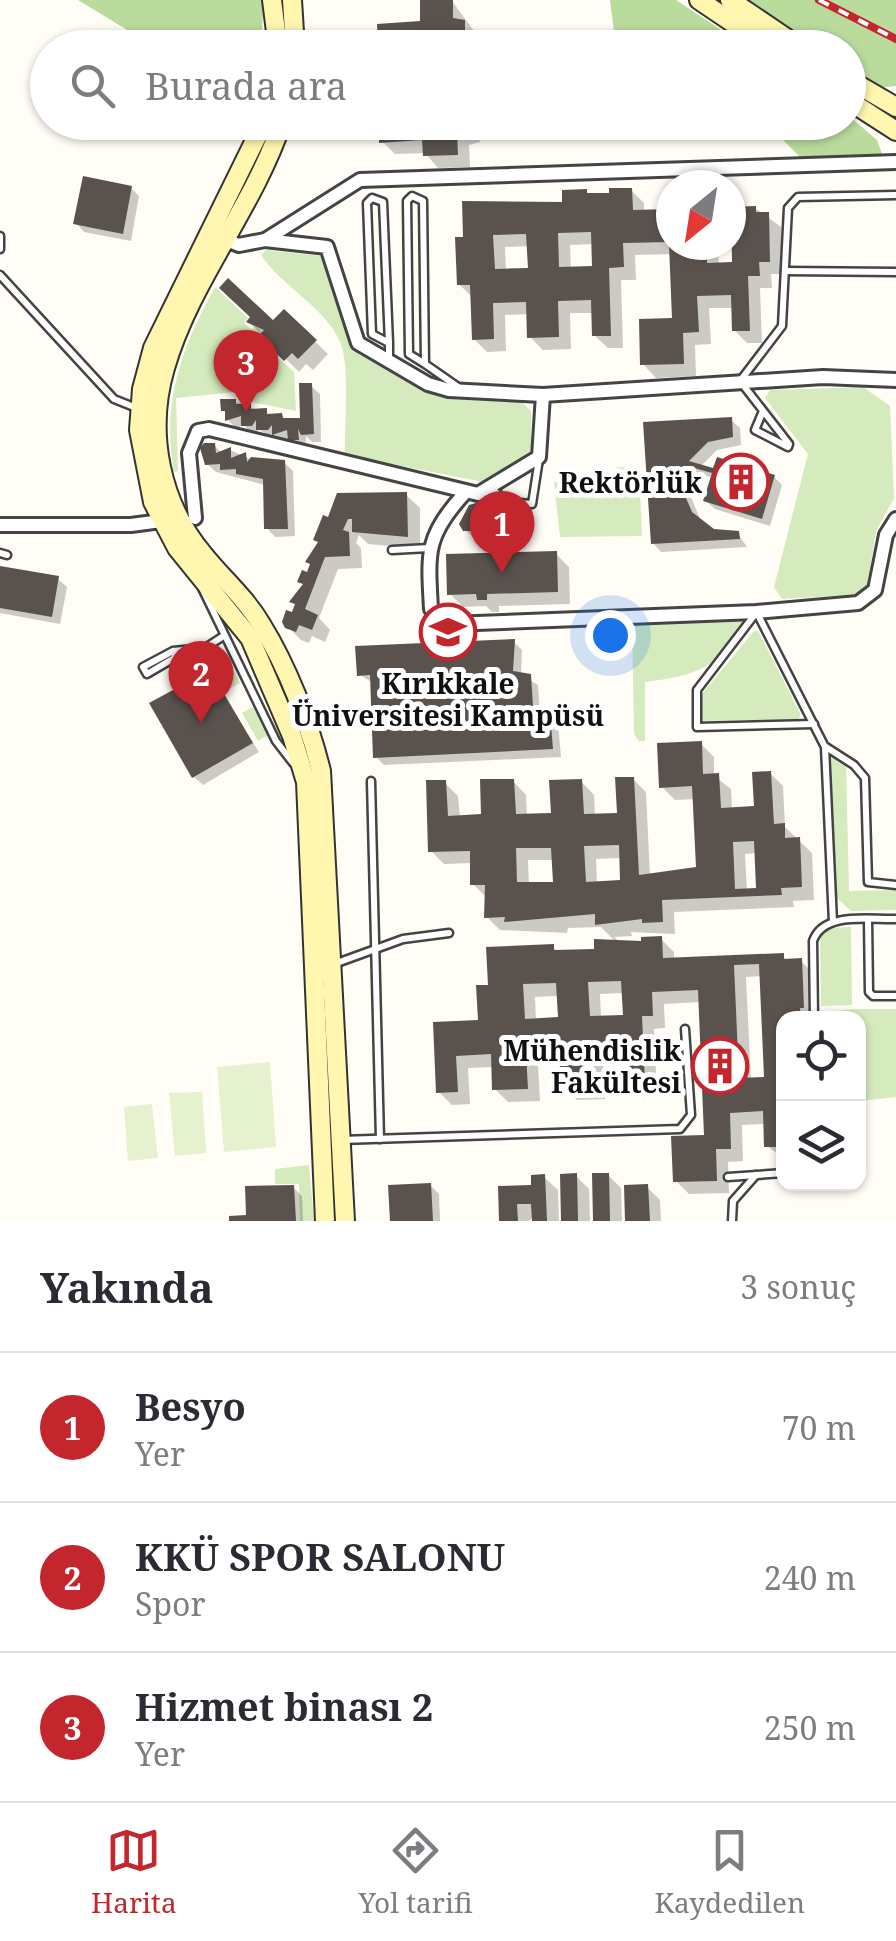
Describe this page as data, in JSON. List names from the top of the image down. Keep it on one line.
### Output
{"places":{"building":["Rektörlük","Mühendislik Fakültesi"],"school or university":["Kırıkkale Üniversitesi Kampüsü"]},"north":"bottom left","page":{"search":"Burada ara","pins":["3","1","2"],"heading":["Yakında","3 sonuç"],"list":[{"mark":"1","name":"Besyo","note":"Yer","value":"70 m"},{"mark":"2","name":"KKÜ SPOR SALONU","note":"Spor","value":"240 m"},{"mark":"3","name":"Hizmet binası 2","note":"Yer","value":"250 m"}],"nav":["Harita","Yol tarifi","Kaydedilen"]}}
